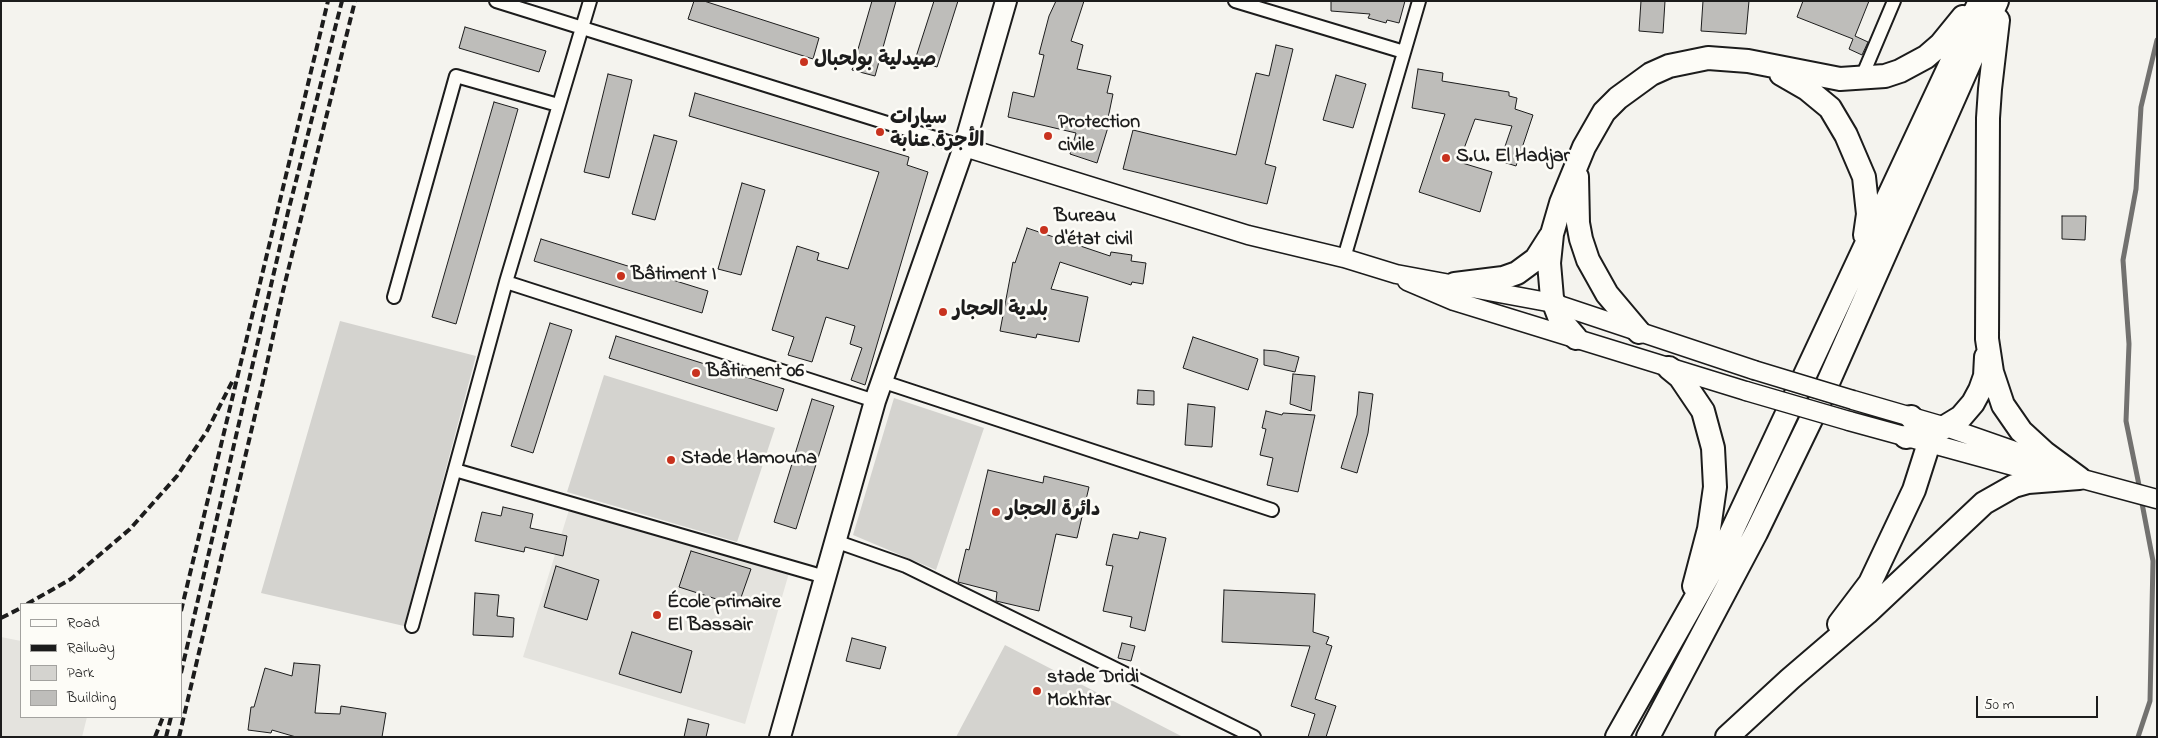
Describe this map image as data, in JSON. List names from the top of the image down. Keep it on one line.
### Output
{"places":["صيدلية بولحبال","سيارات الأجرة عنابة","Protection civile","S.U. El Hadjar","Bureau d'état civil","Bâtiment I","بلدية الحجار","Bâtiment 06","Stade Hamouna","دائرة الحجار","École primaire El Bassair","stade Dridi Mokhtar"],"legend":["Road","Railway","Park","Building"],"scale_bar":"50 m"}
